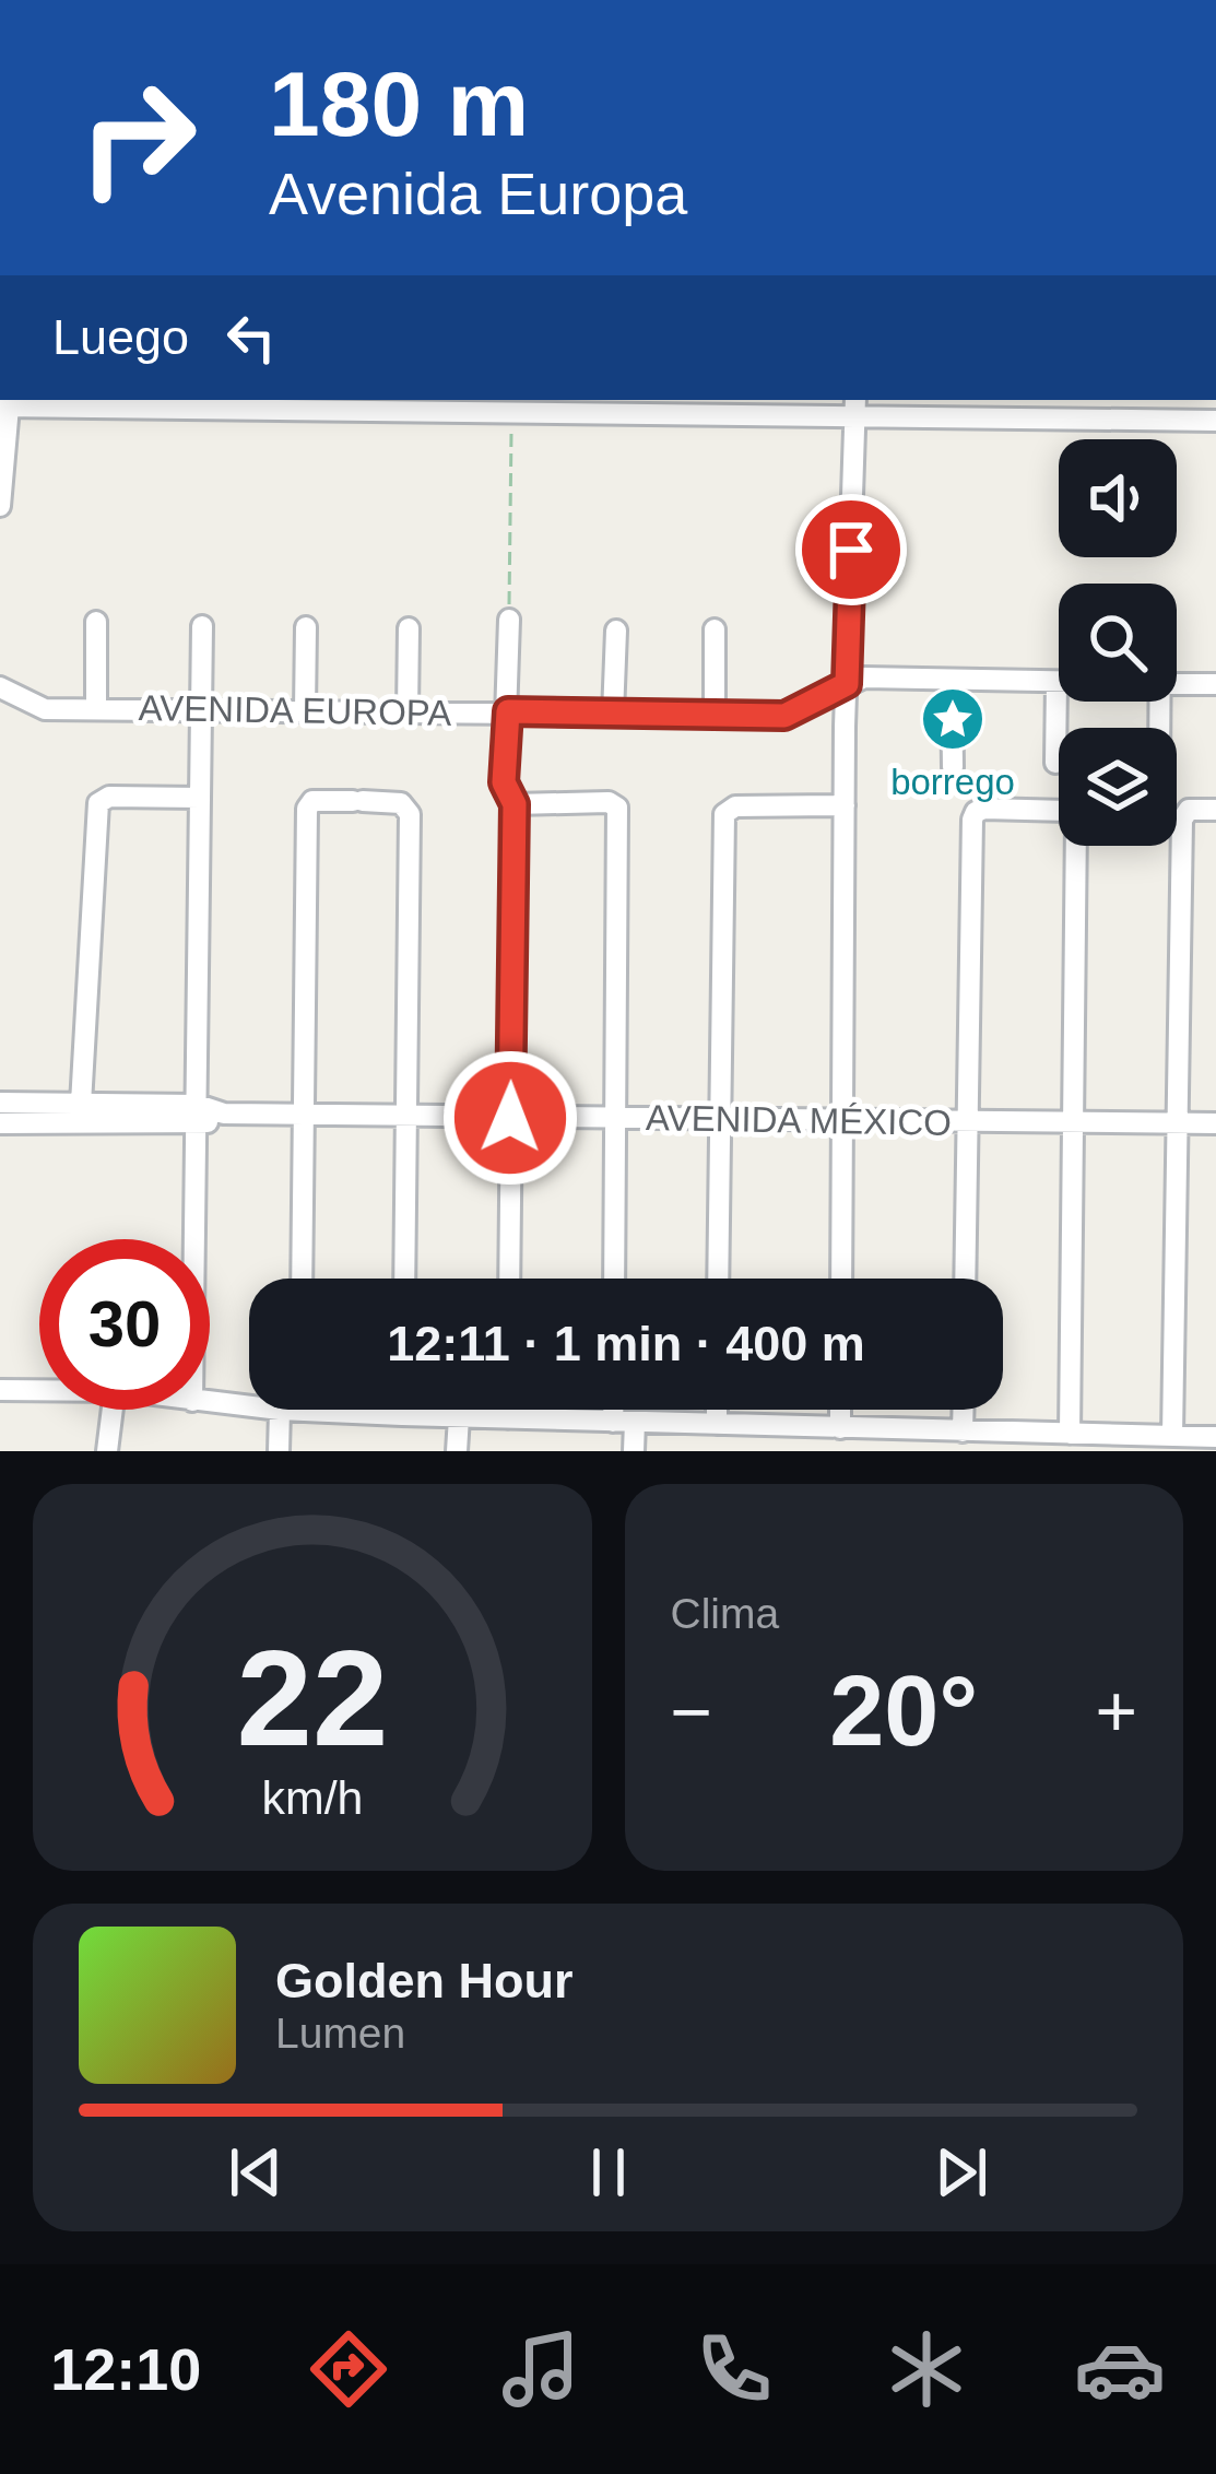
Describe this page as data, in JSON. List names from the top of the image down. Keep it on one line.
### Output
{"streets":{"street":["AVENIDA EUROPA","AVENIDA MÉXICO"]},"places":{"place":["borrego"]},"page":{"turn":["180 m","Avenida Europa"],"then":"Luego","limit":"30","trip":"12:11 · 1 min · 400 m","tile":"Clima","heat":["−","20°","+"],"song":["Golden Hour","Lumen"],"tabs":"12:10","gauge":["22","km/h"]}}
